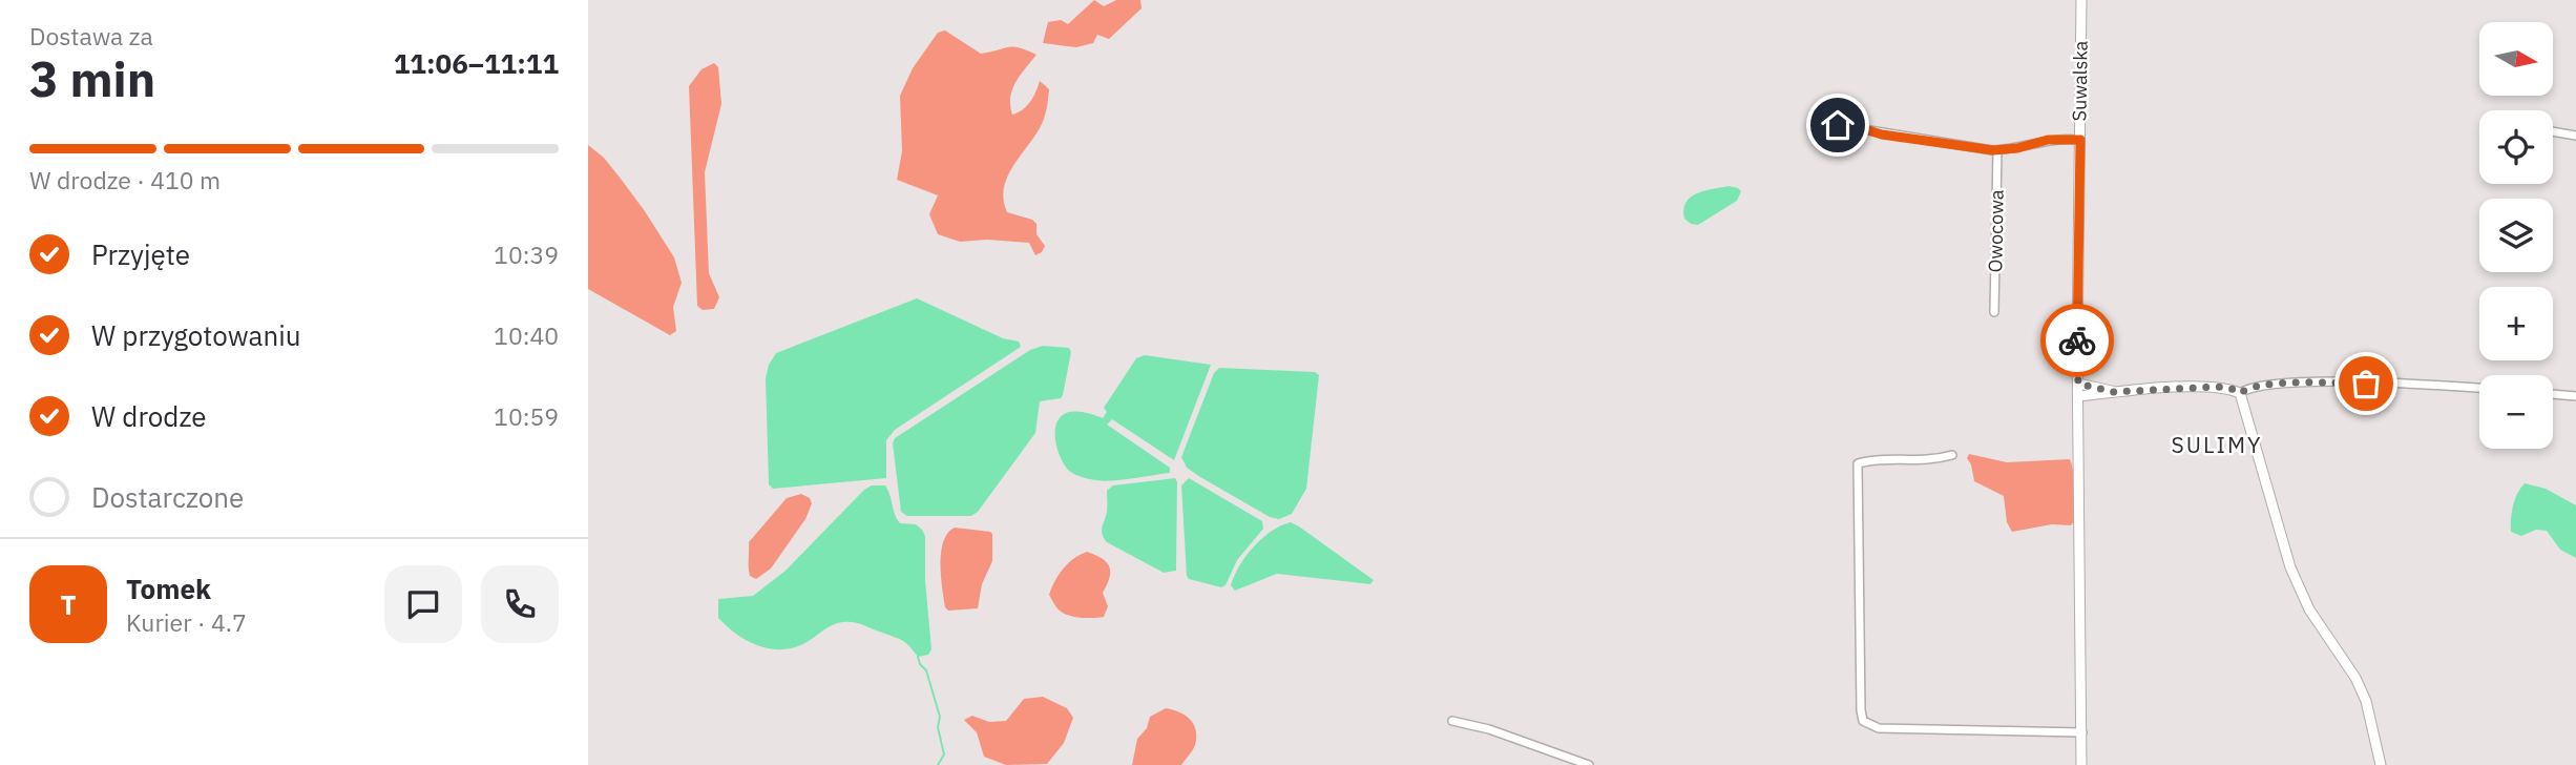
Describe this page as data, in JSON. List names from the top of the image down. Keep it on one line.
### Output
{"streets":{"street":["Suwalska","Owocowa"]},"districts":["SULIMY"],"north":"right","page":{"heading":["3 min","Dostawa za","11:06–11:11"],"panel":["Tomek","Kurier · 4.7"],"map_buttons":["+","−"],"bar":"W drodze · 410 m","list":[["Przyjęte","10:39"],["W przygotowaniu","10:40"],["W drodze","10:59"],"Dostarczone"],"round":"T"}}
